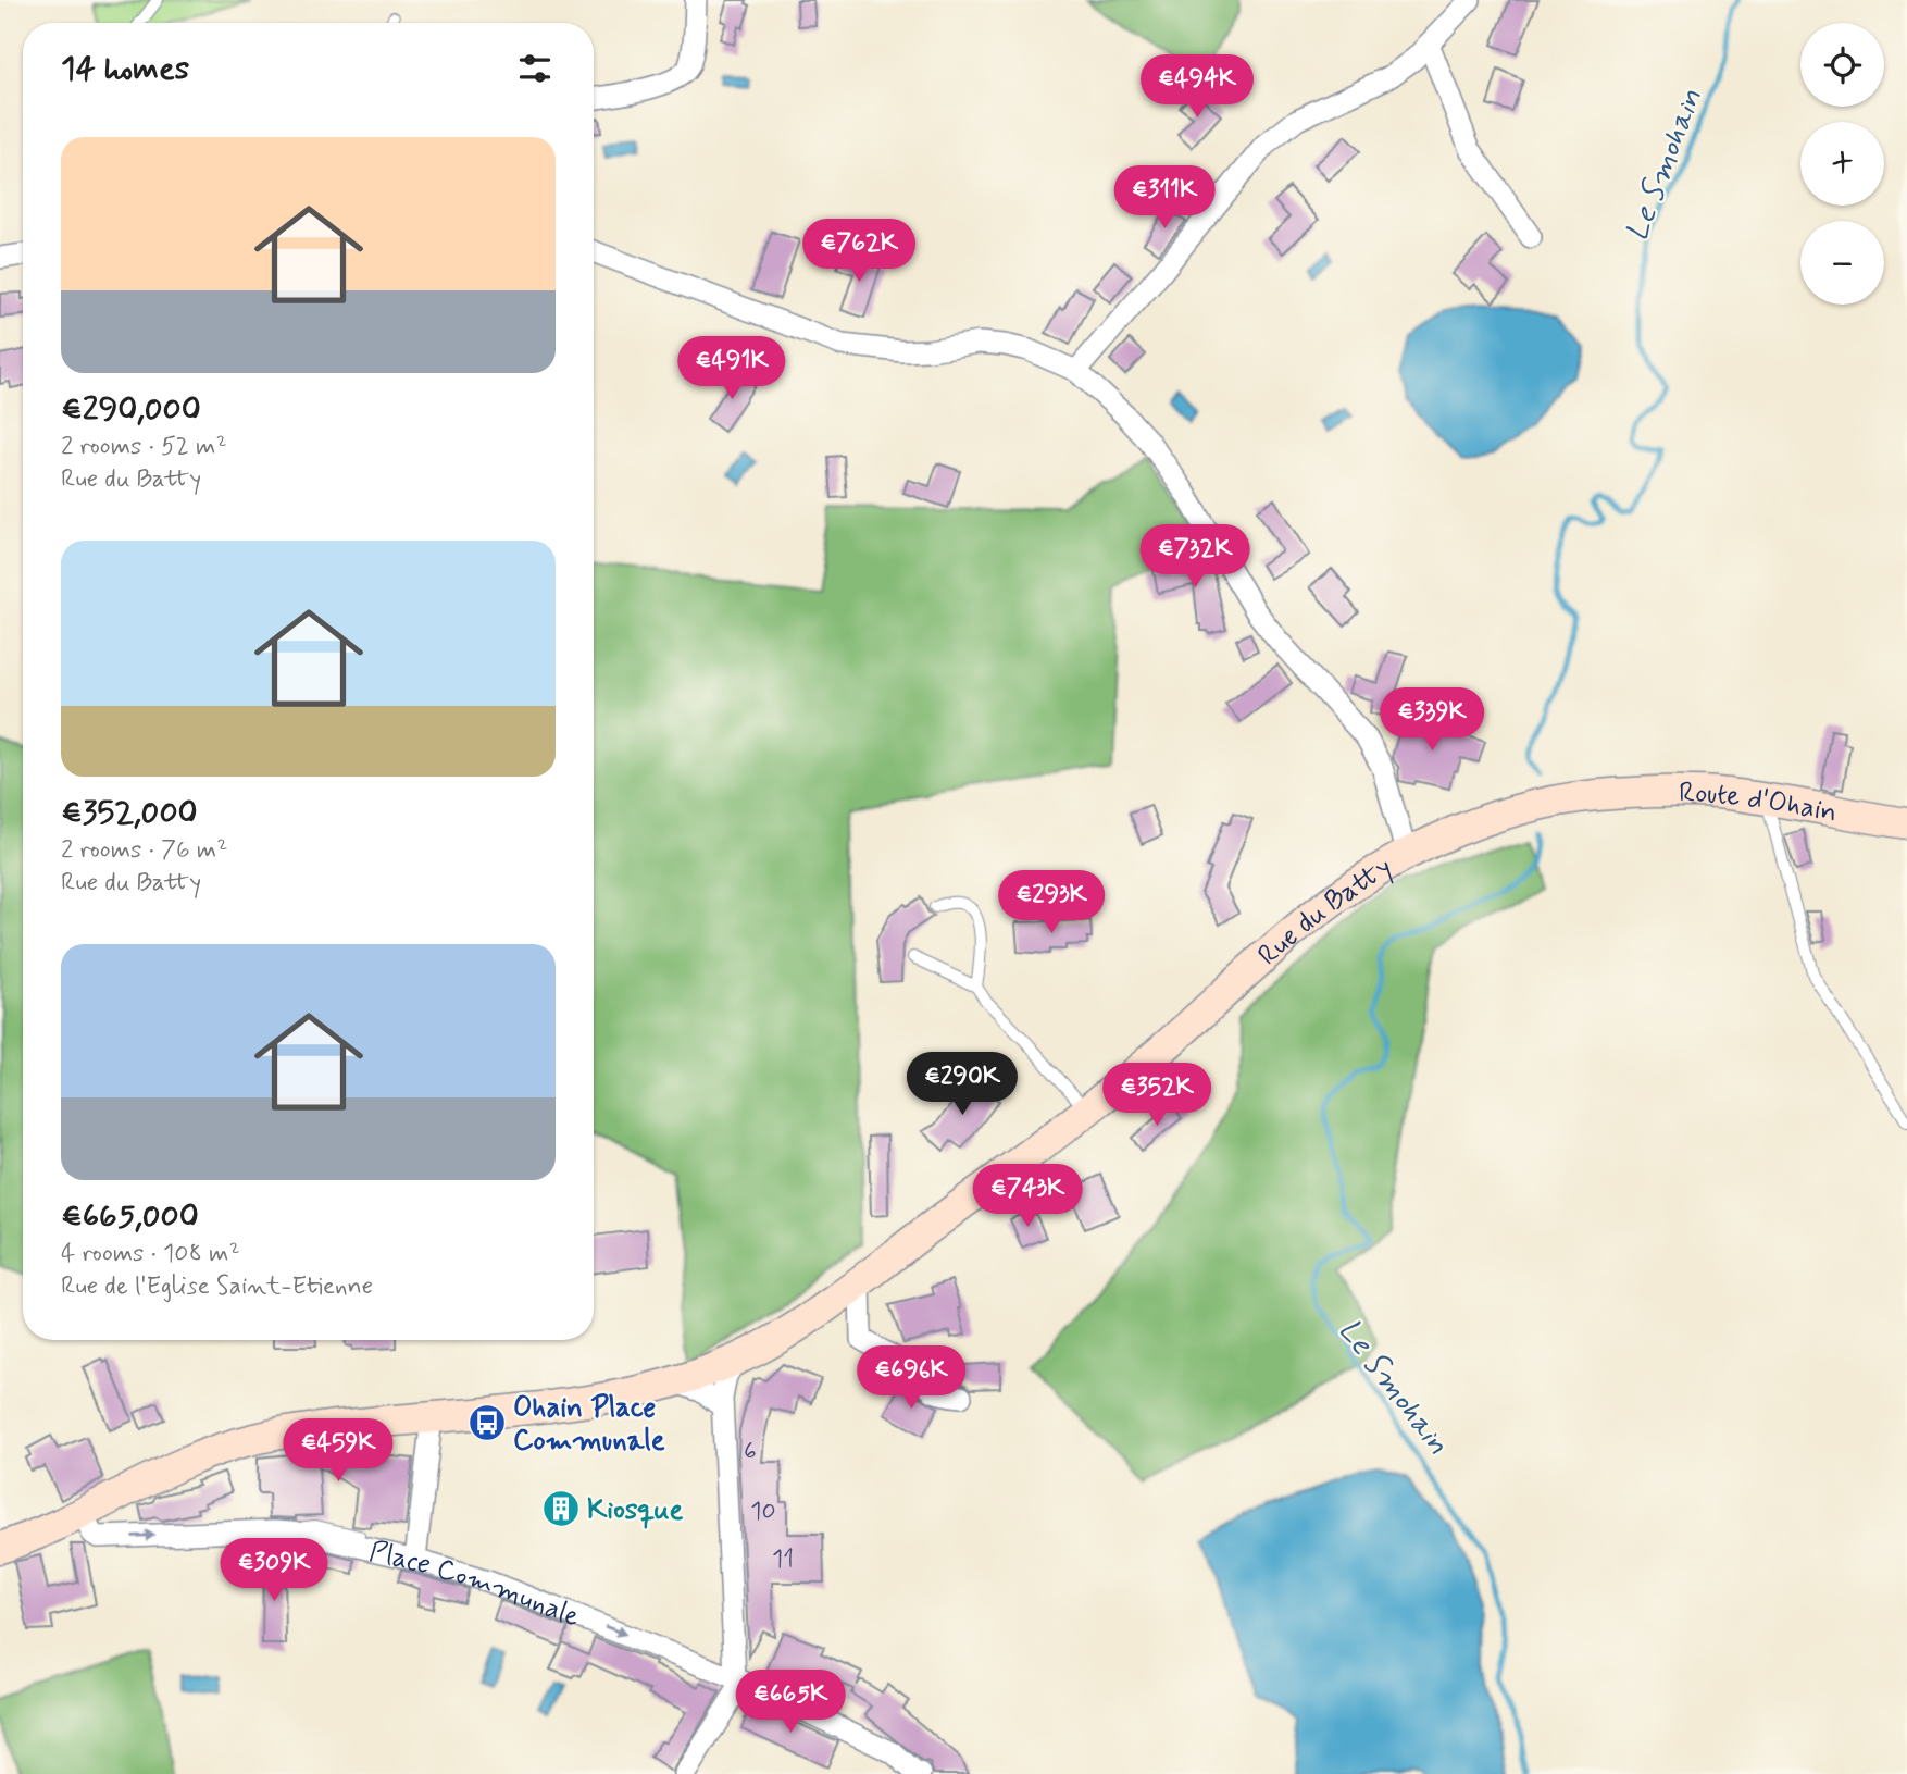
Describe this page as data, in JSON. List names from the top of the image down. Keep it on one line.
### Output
{"streets":{"main road":["Route d'Ohain","Rue du Batty"],"street":["Place Communale"]},"crossings":[["Route d'Ohain","Rue du Batty"]],"one_way":["Place Communale"],"water":["Le Smohain"],"places":{"bus stop":["Ohain Place Communale"],"building":["Kiosque"]},"house_numbers":["6","10","11"],"page":{"map_buttons":["+","−"],"heading":"14 homes","price":["€494K","€311K","€762K","€491K","€732K","€339K","€293K","€290K","€352K","€743K","€696K","€459K","€309K","€665K"],"list":[{"name":"€290,000","note":"2 rooms · 52 m² · Rue du Batty"},{"name":"€352,000","note":"2 rooms · 76 m² · Rue du Batty"},{"name":"€665,000","note":"4 rooms · 108 m² · Rue de l'Eglise Saint-Etienne"}]}}
